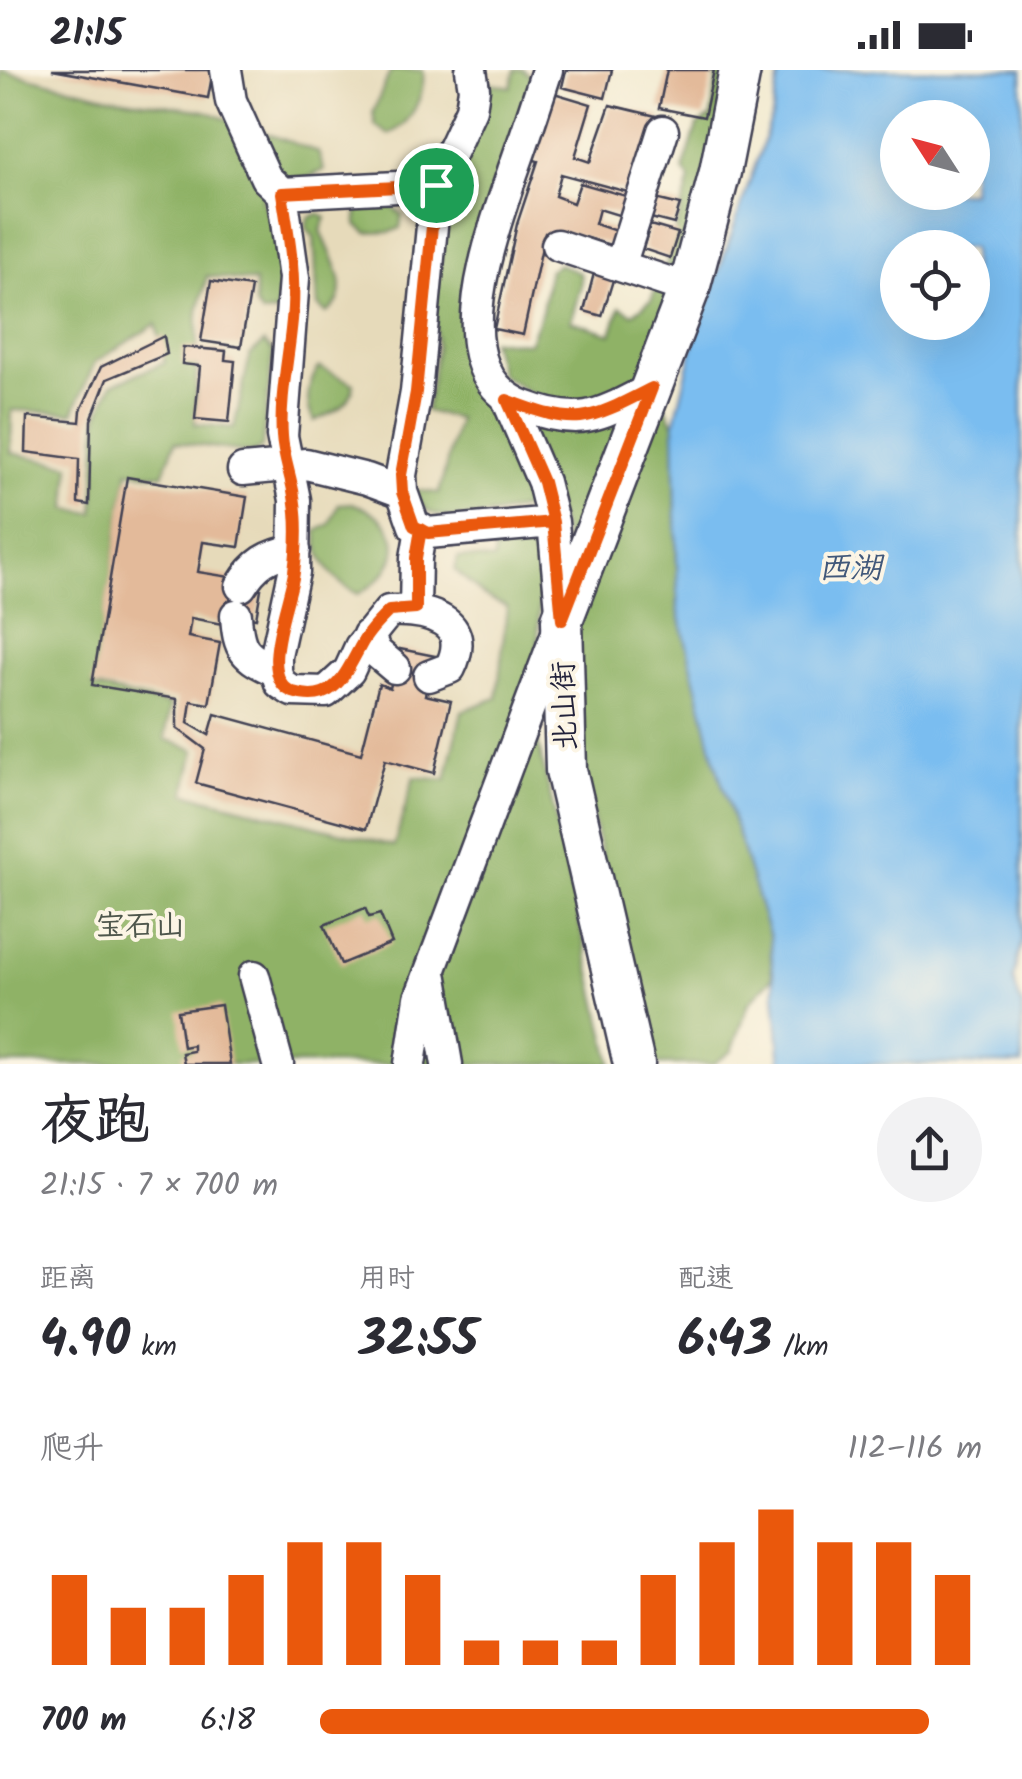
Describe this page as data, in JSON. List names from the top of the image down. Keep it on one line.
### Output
{"streets":{"main road":["北山街"]},"water":["西湖"],"parks":["宝石山"],"north":"top left","page":{"status":"21:15","heading":["夜跑","21:15 · 7 × 700 m"],"stats":[["距离","4.90 km"],["用时","32:55"],["配速","6:43 /km"]],"chart":["爬升","112–116 m"],"list":[{"name":"700 m","note":"6:18"}]}}
